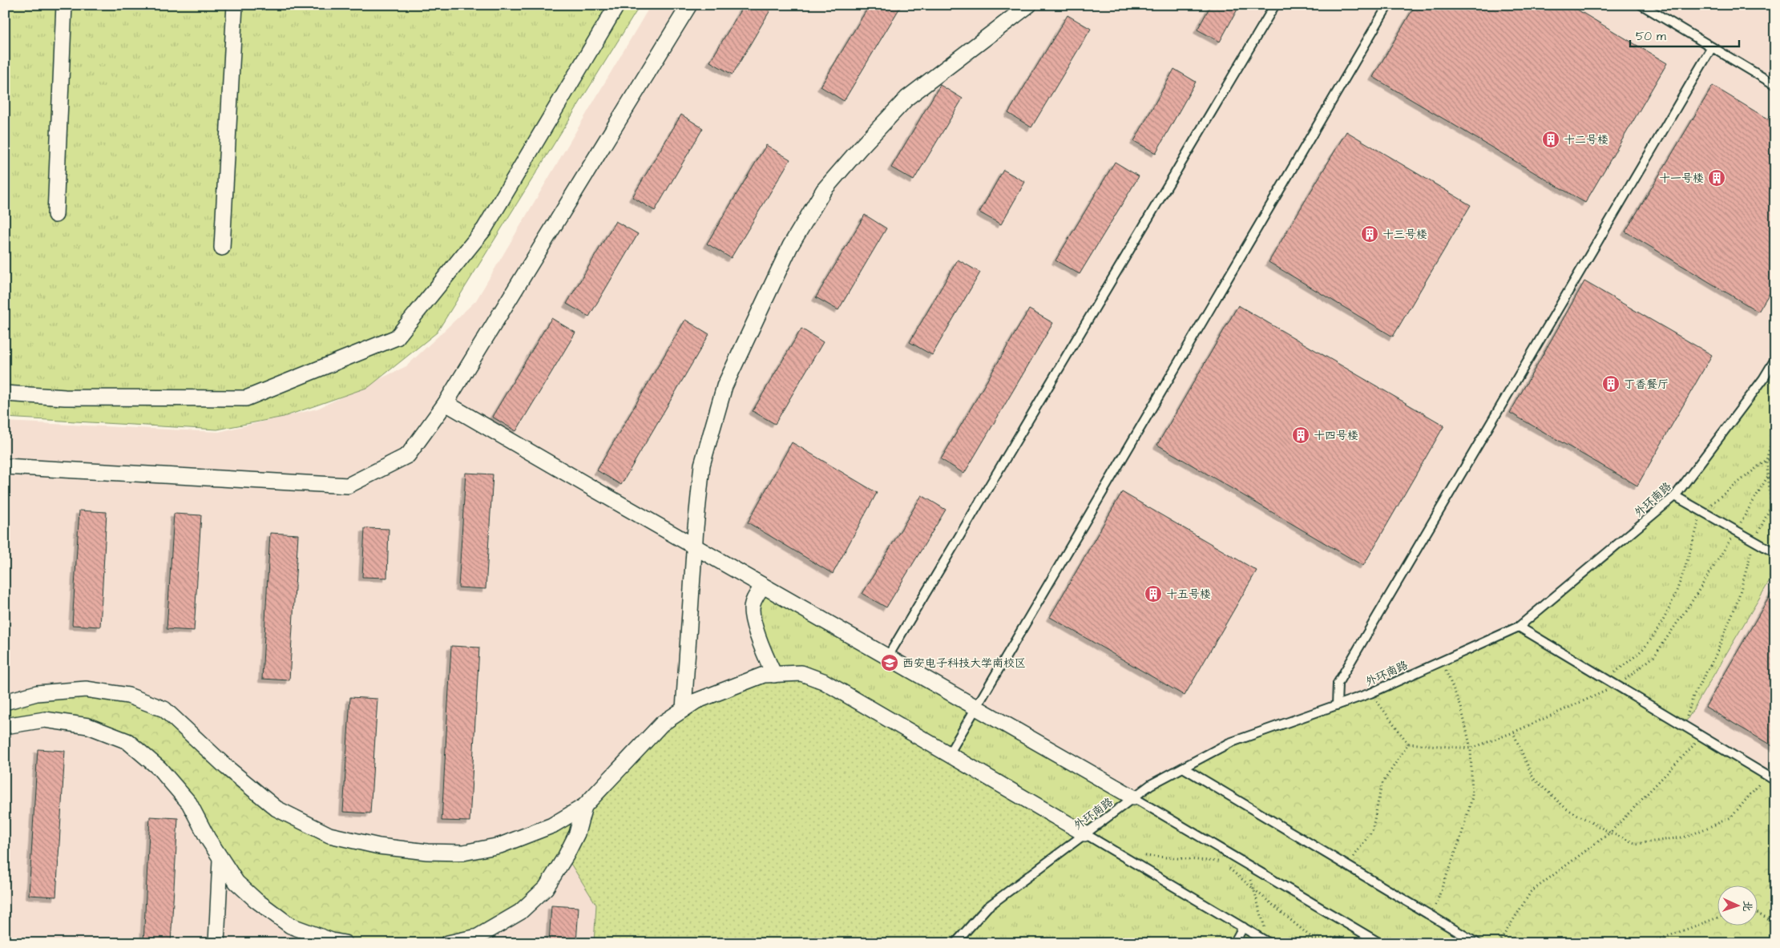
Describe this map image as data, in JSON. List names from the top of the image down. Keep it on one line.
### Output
{"streets":{"lane":["外环南路"]},"places":{"building":["十二号楼","十一号楼","十三号楼","丁香餐厅","十四号楼","十五号楼"],"school or university":["西安电子科技大学南校区"]},"scale_bar":"50 m","north":"right"}
